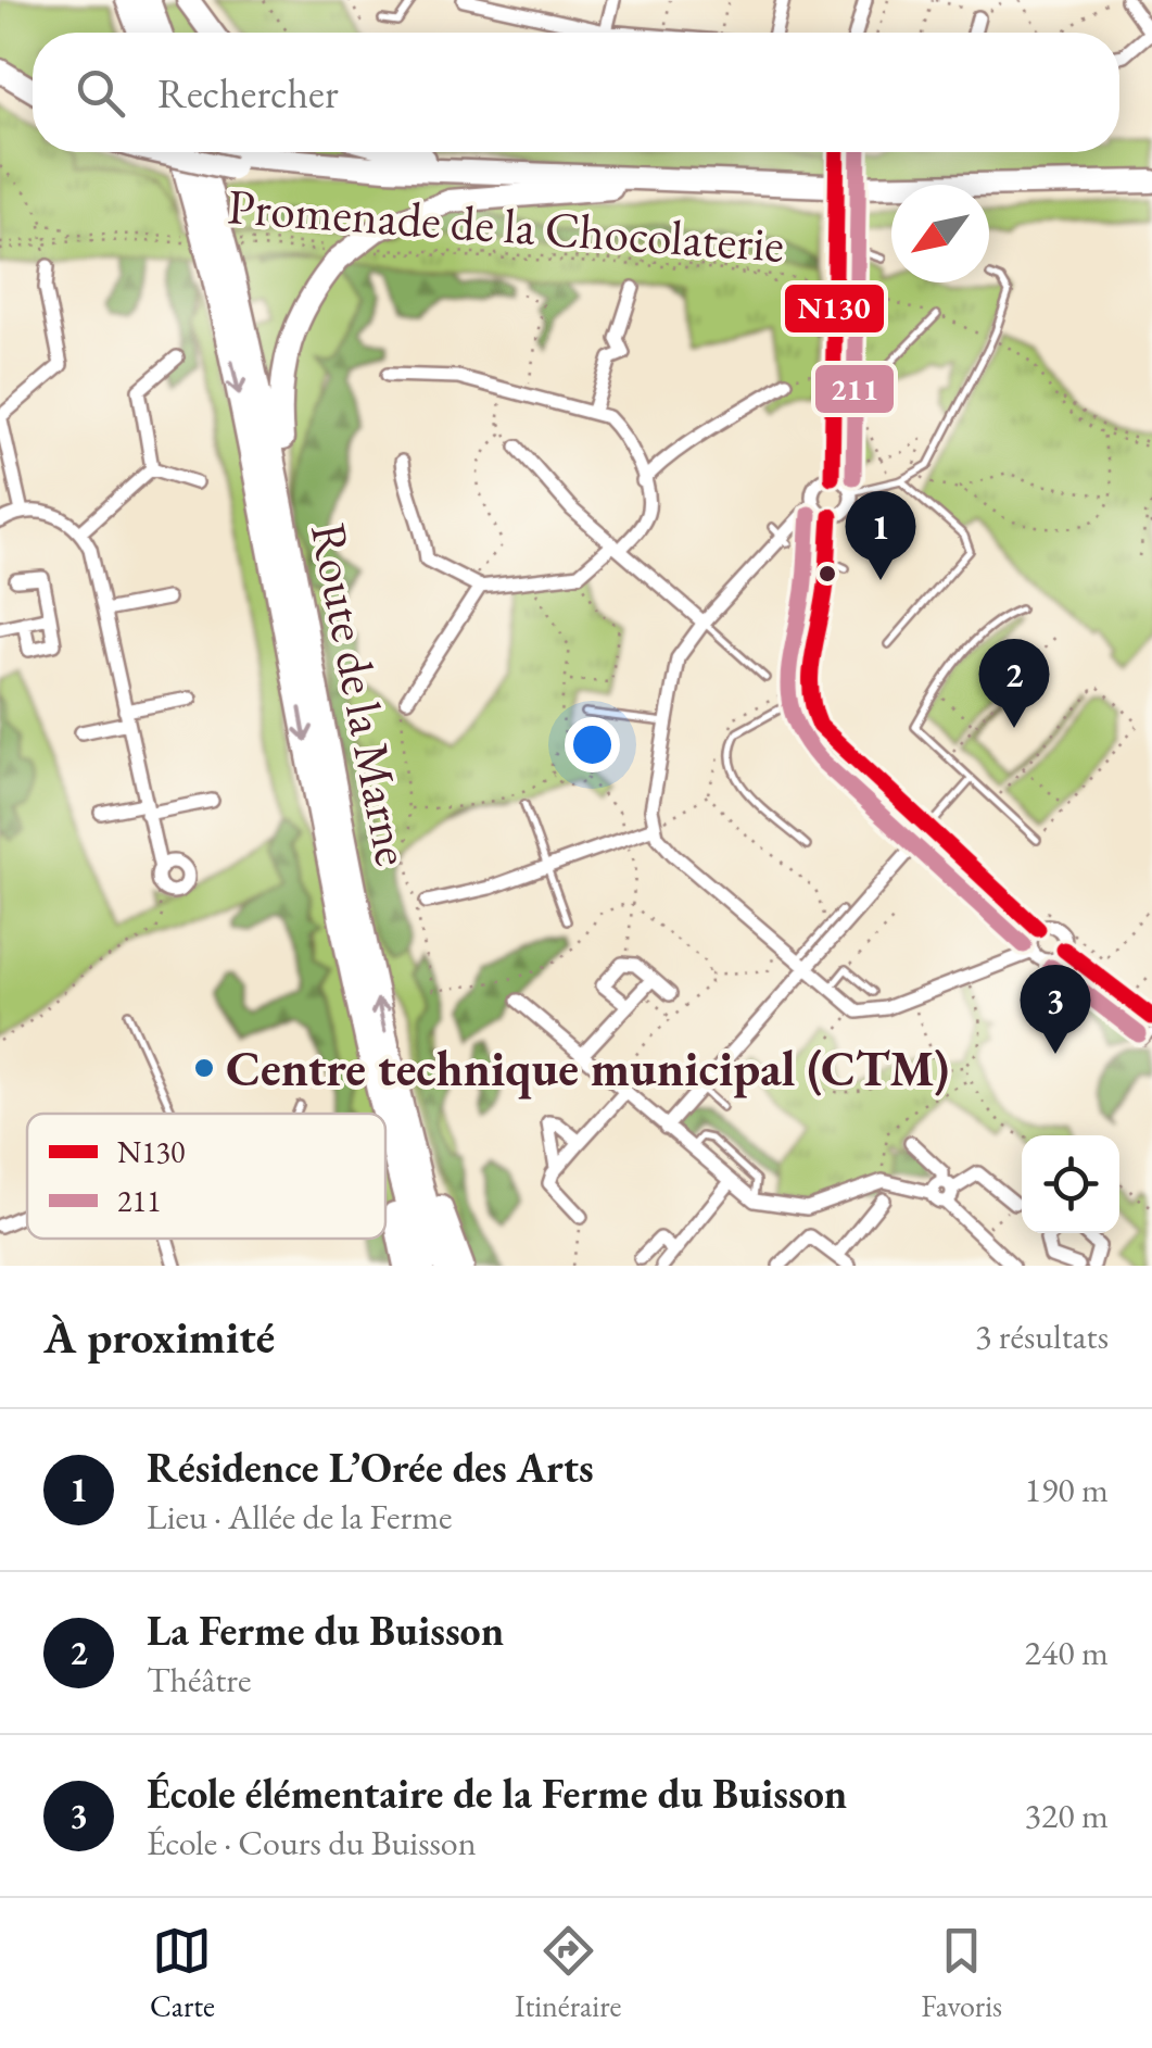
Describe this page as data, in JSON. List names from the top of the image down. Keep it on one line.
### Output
{"streets":{"highway":["Route de la Marne"],"path":["Promenade de la Chocolaterie"]},"crossings":[["Promenade de la Chocolaterie","Route de la Marne"]],"places":["Centre technique municipal (CTM)"],"lines":["transit line N130","transit line 211"],"legend":["N130","211"],"north":"bottom left","page":{"search":"Rechercher","pins":["1","2","3"],"heading":["À proximité","3 résultats"],"list":[{"mark":"1","name":"Résidence L’Orée des Arts","note":"Lieu · Allée de la Ferme","value":"190 m"},{"mark":"2","name":"La Ferme du Buisson","note":"Théâtre","value":"240 m"},{"mark":"3","name":"École élémentaire de la Ferme du Buisson","note":"École · Cours du Buisson","value":"320 m"}],"nav":["Carte","Itinéraire","Favoris"]}}
